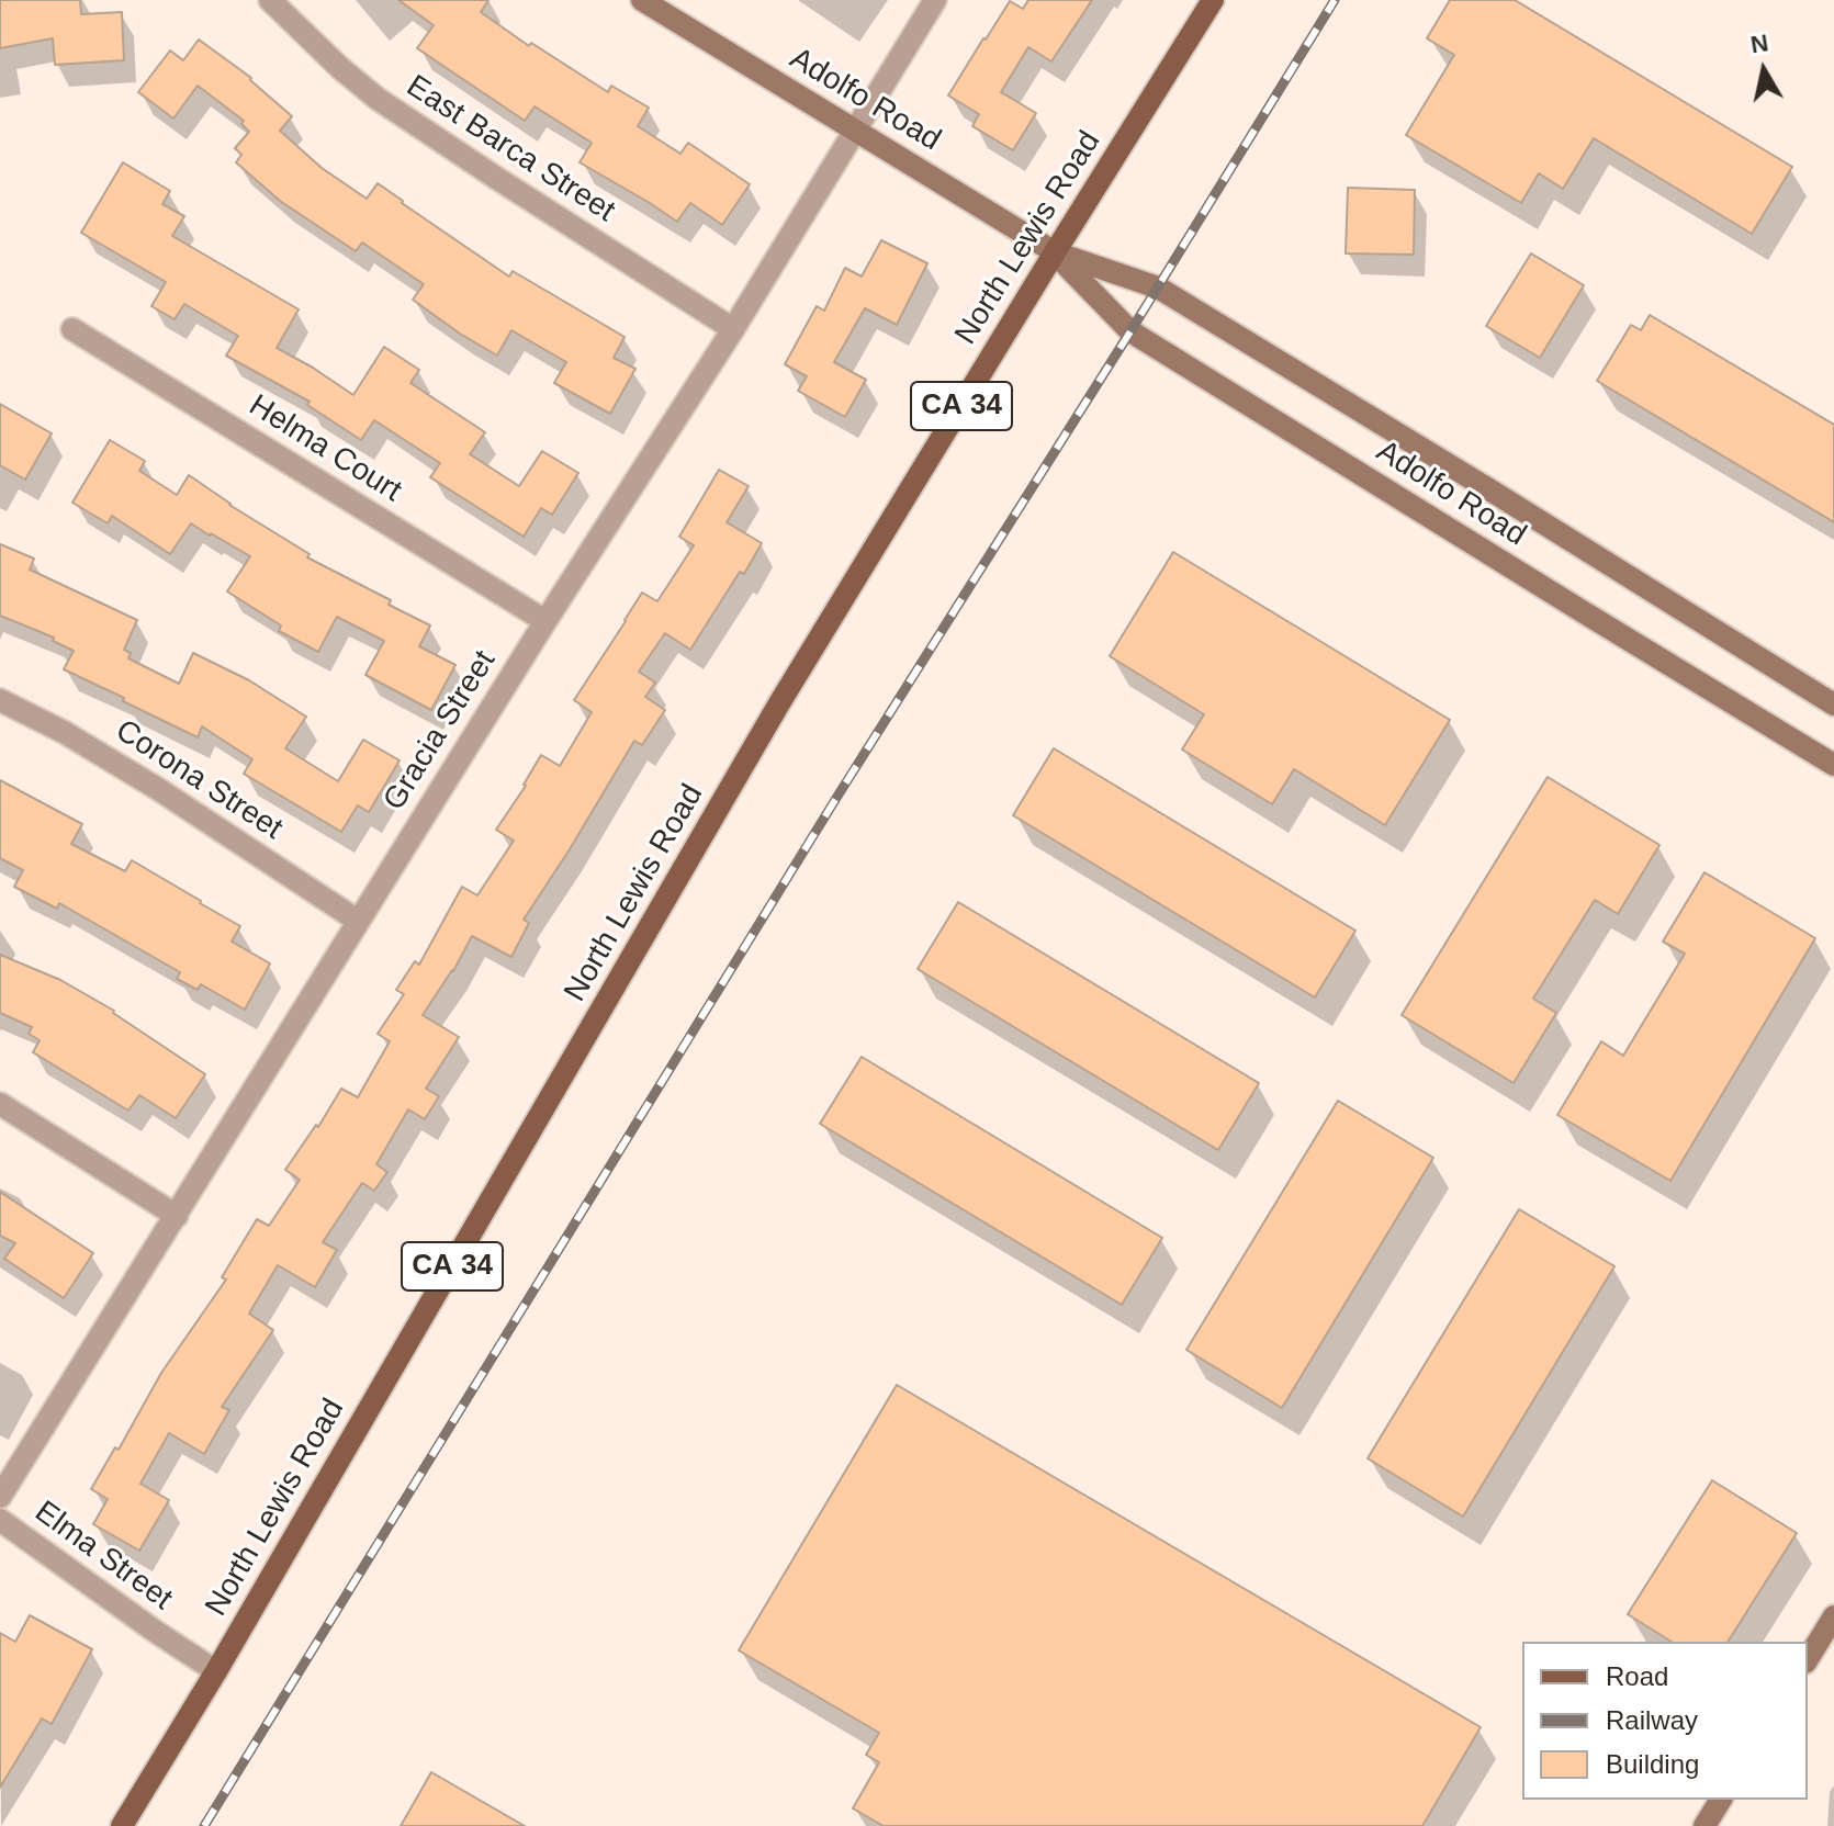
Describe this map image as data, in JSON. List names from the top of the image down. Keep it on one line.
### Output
{"streets":{"main road":["Adolfo Road","North Lewis Road","CA 34"],"street":["East Barca Street","Helma Court","Gracia Street","Corona Street","Elma Street"]},"crossings":[["Adolfo Road","North Lewis Road"],["Adolfo Road","Gracia Street"],["East Barca Street","Gracia Street"],["North Lewis Road","Elma Street"],["Helma Court","Gracia Street"],["Gracia Street","Corona Street"]],"legend":["Road","Railway","Building"],"north":"top"}
